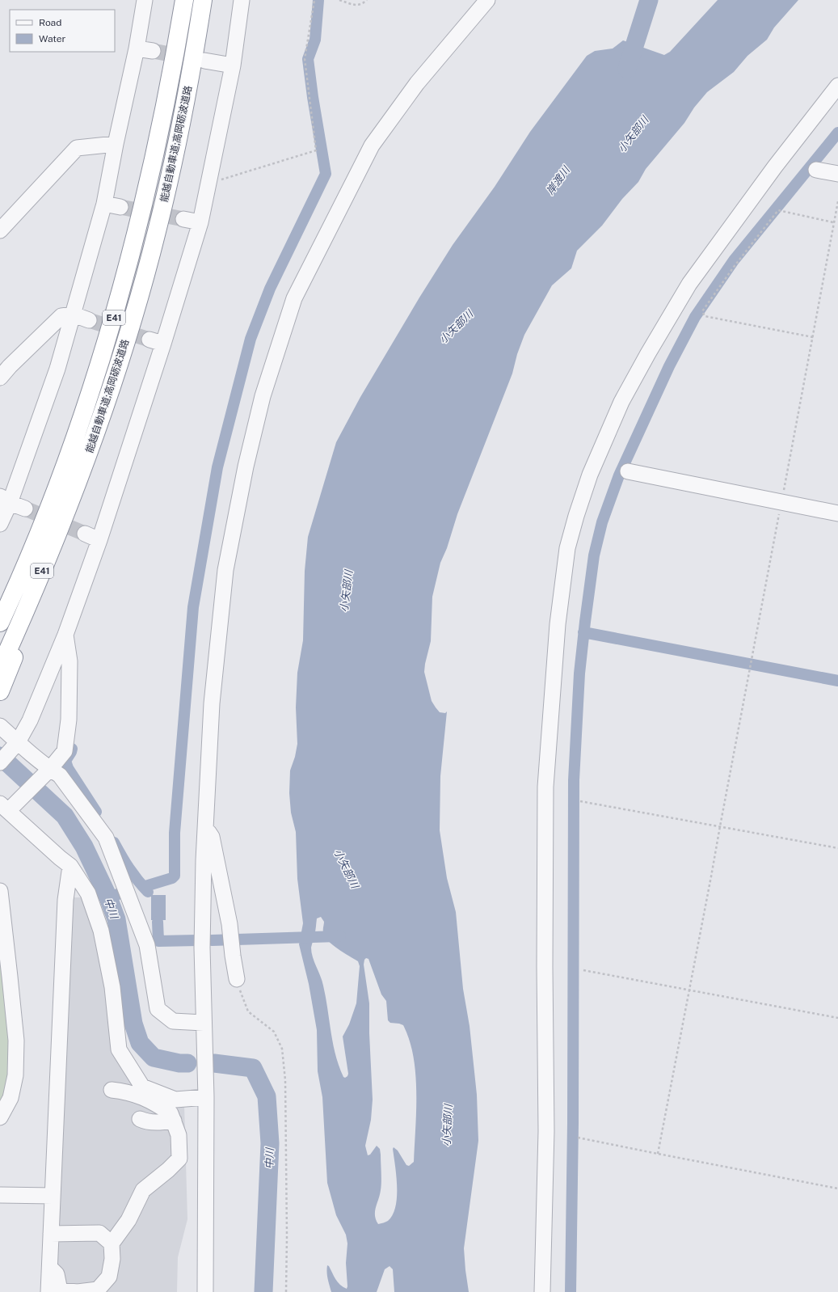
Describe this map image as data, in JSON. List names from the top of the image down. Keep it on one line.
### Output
{"streets":{"highway":["能越自動車道;高岡砺波道路","E41"]},"water":["小矢部川","岸渡川","中川"],"legend":["Road","Water"]}
